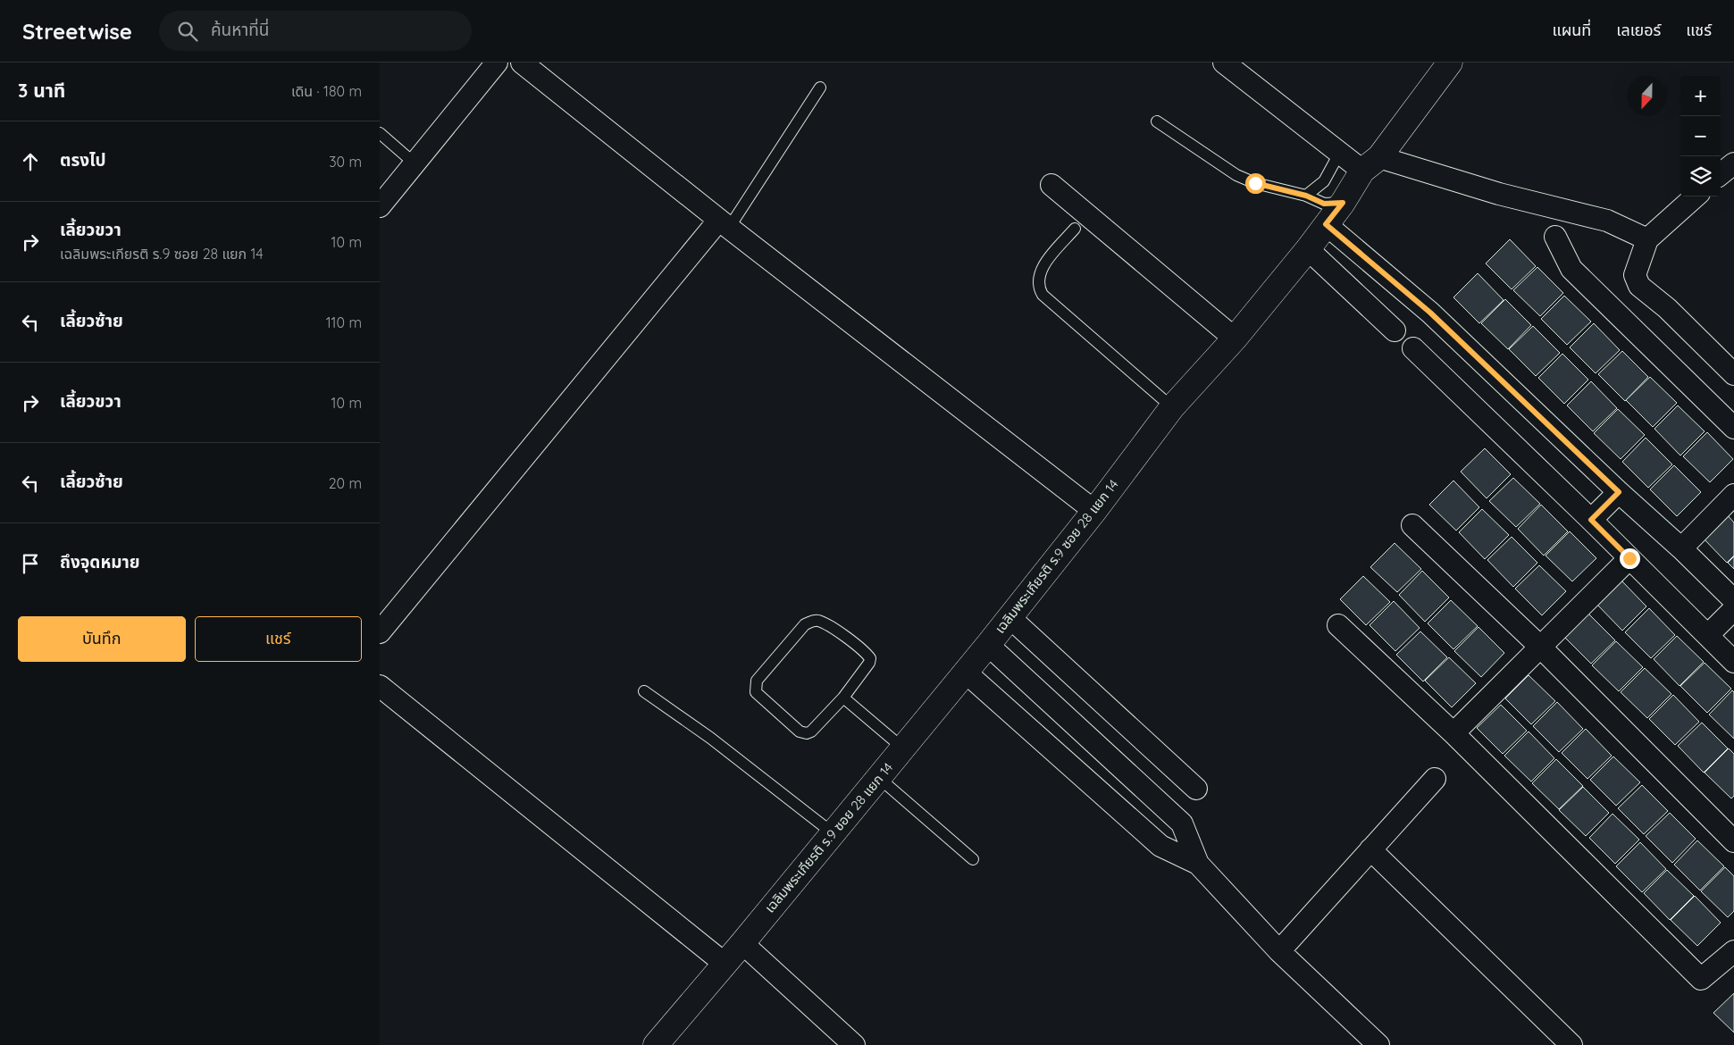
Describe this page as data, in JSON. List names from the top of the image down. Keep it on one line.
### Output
{"streets":{"street":["เฉลิมพระเกียรติ ร.9 ซอย 28 แยก 14"]},"north":"bottom","page":{"header":"Streetwise","search":"ค้นหาที่นี่","nav":["แผนที่","เลเยอร์","แชร์"],"heading":["3 นาที","เดิน · 180 m"],"map_buttons":["+","−"],"list":[["ตรงไป","30 m"],["เลี้ยวขวา","เฉลิมพระเกียรติ ร.9 ซอย 28 แยก 14","10 m"],["เลี้ยวซ้าย","110 m"],["เลี้ยวขวา","10 m"],["เลี้ยวซ้าย","20 m"],"ถึงจุดหมาย"],"buttons":["บันทึก","แชร์"]}}
